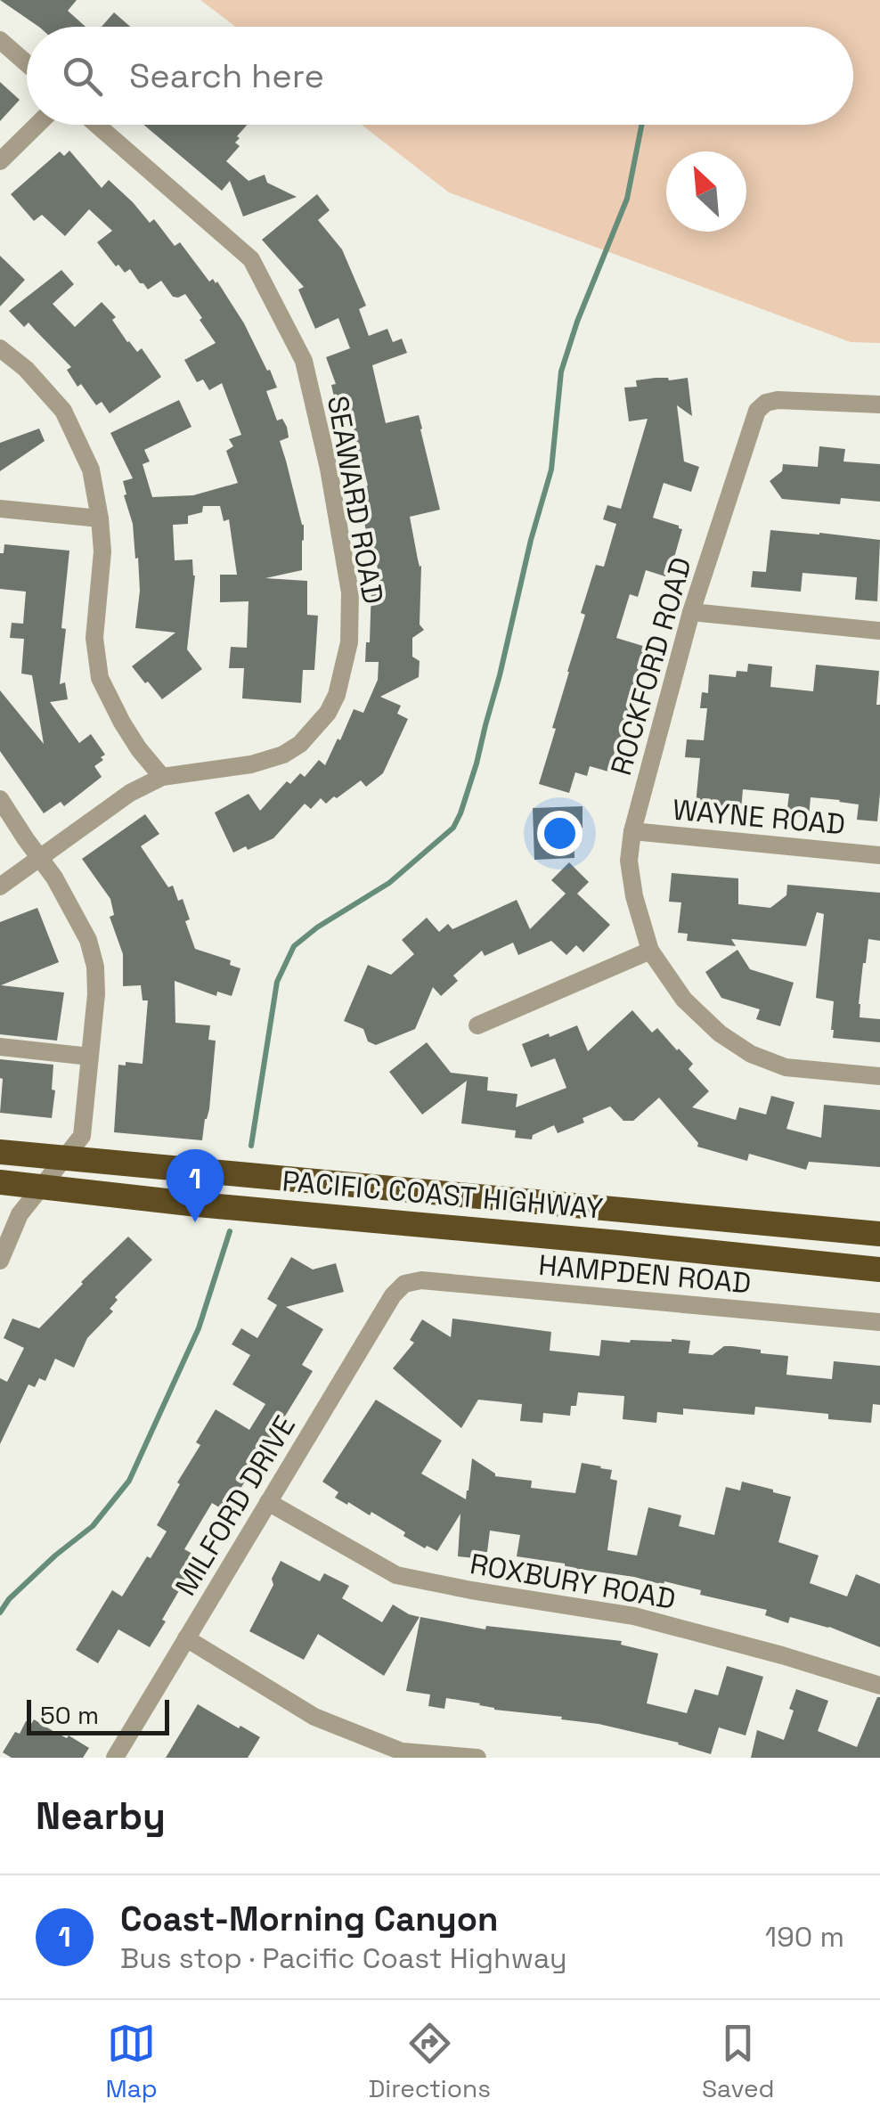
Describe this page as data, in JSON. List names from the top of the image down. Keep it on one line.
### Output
{"streets":{"highway":["PACIFIC COAST HIGHWAY"],"street":["SEAWARD ROAD","ROCKFORD ROAD","WAYNE ROAD","HAMPDEN ROAD","MILFORD DRIVE","ROXBURY ROAD"]},"crossings":[["ROCKFORD ROAD","WAYNE ROAD"],["HAMPDEN ROAD","MILFORD DRIVE"],["MILFORD DRIVE","ROXBURY ROAD"]],"scale_bar":"50 m","north":"top left","page":{"search":"Search here","pins":"1","scale":"50 m","heading":"Nearby","list":[{"mark":"1","name":"Coast-Morning Canyon","note":"Bus stop · Pacific Coast Highway","value":"190 m"}],"nav":["Map","Directions","Saved"]}}
